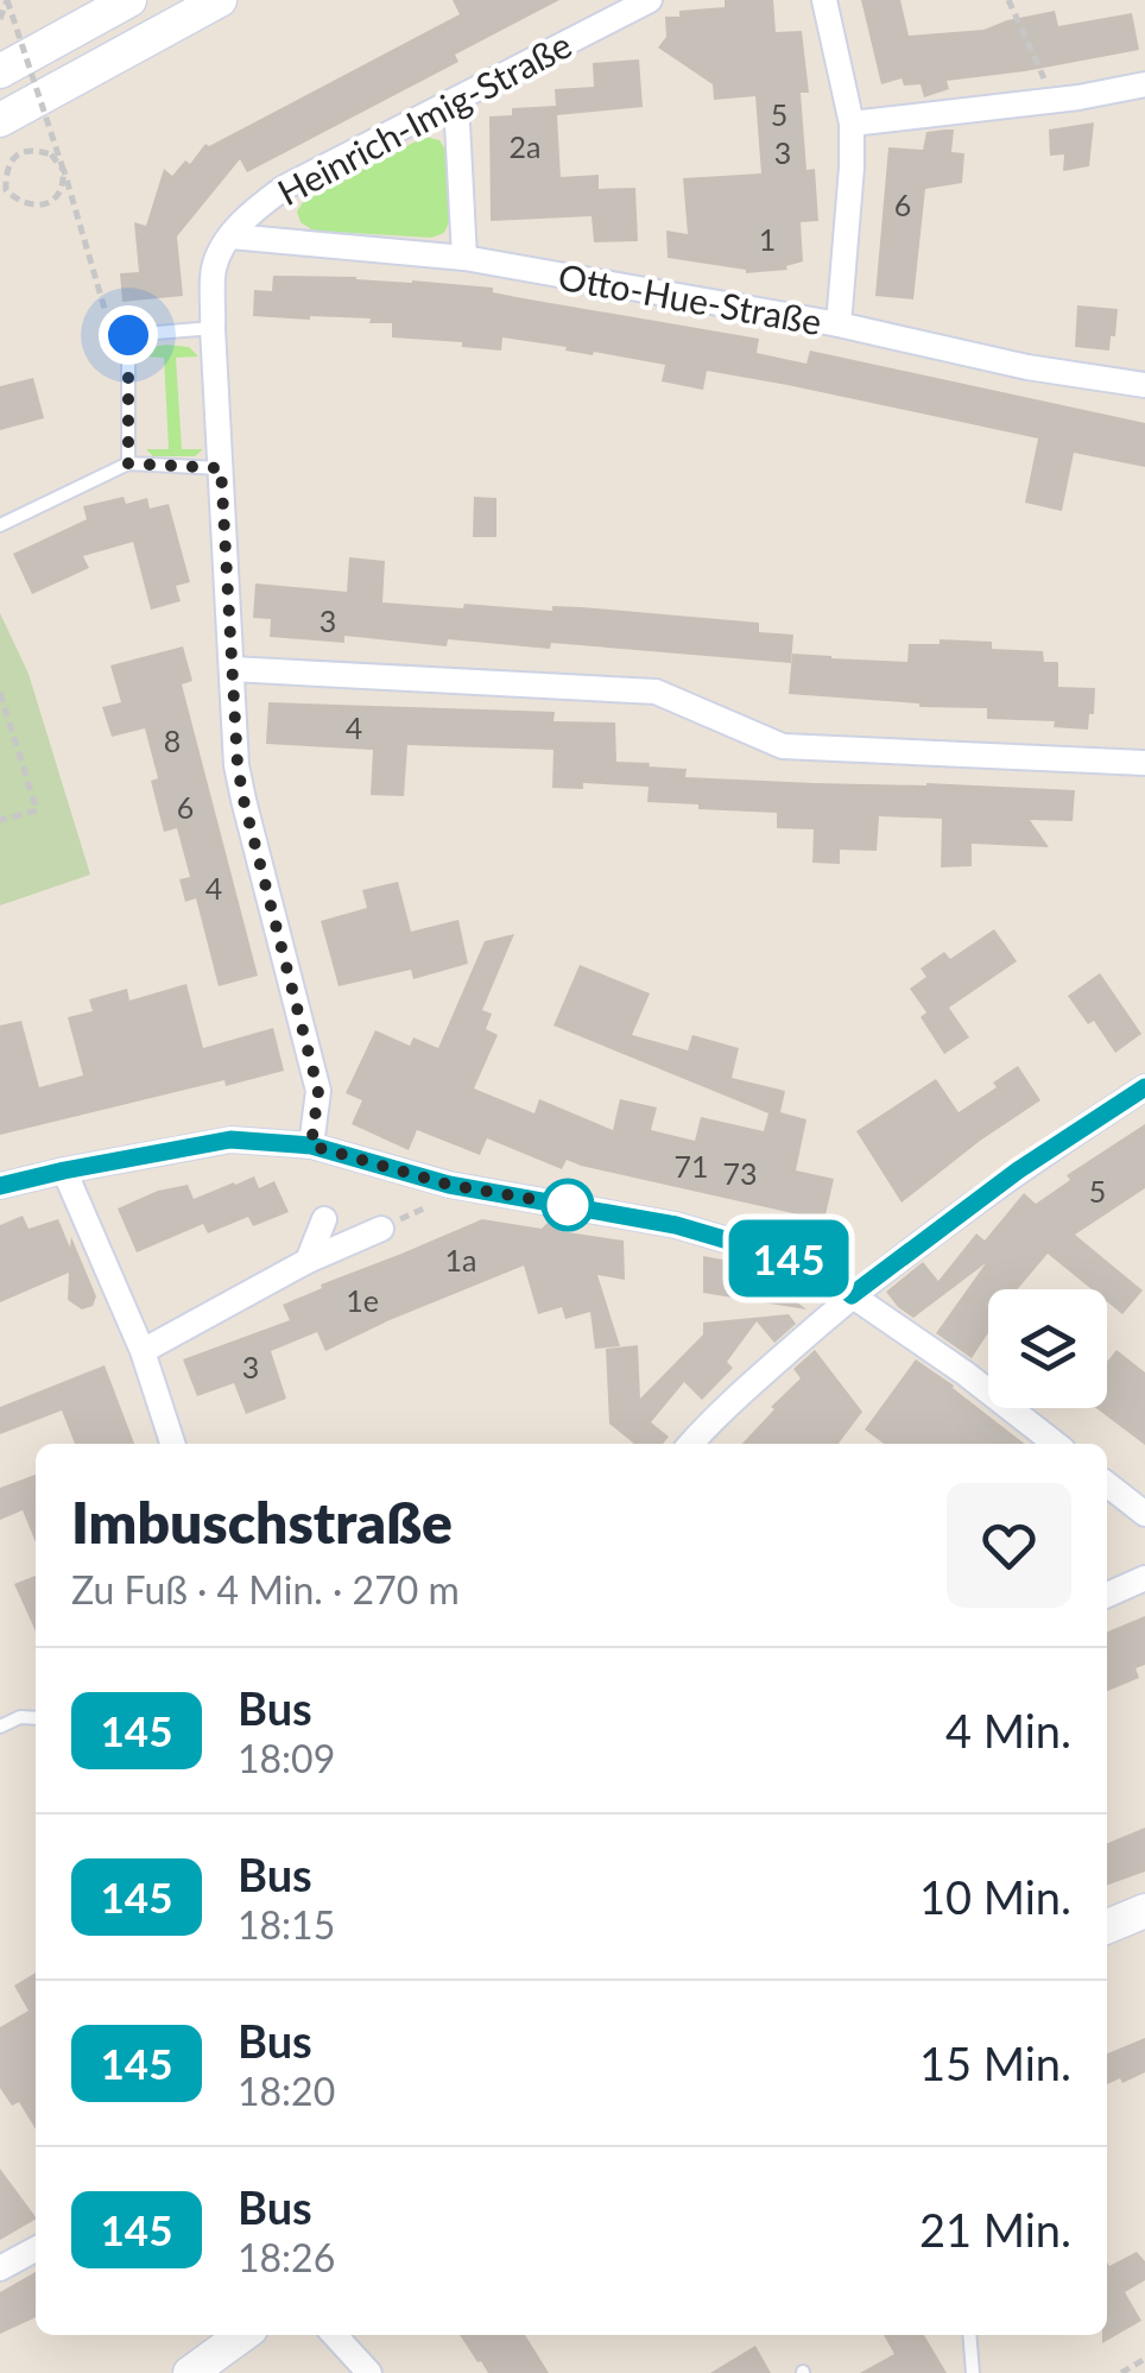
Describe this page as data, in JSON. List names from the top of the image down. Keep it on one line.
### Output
{"streets":{"street":["Heinrich-Imig-Straße","Otto-Hue-Straße"]},"crossings":[["Heinrich-Imig-Straße","Otto-Hue-Straße"]],"lines":["bus line 145"],"house_numbers":["5","2a","3","6","1","3","4","8","6","4","71","73","5","1a","1e","3"],"page":{"on_map":"145","heading":["Imbuschstraße","Zu Fuß · 4 Min. · 270 m"],"list":[{"mark":"145","name":"Bus","note":"18:09","value":"4 Min."},{"mark":"145","name":"Bus","note":"18:15","value":"10 Min."},{"mark":"145","name":"Bus","note":"18:20","value":"15 Min."},{"mark":"145","name":"Bus","note":"18:26","value":"21 Min."}]}}
